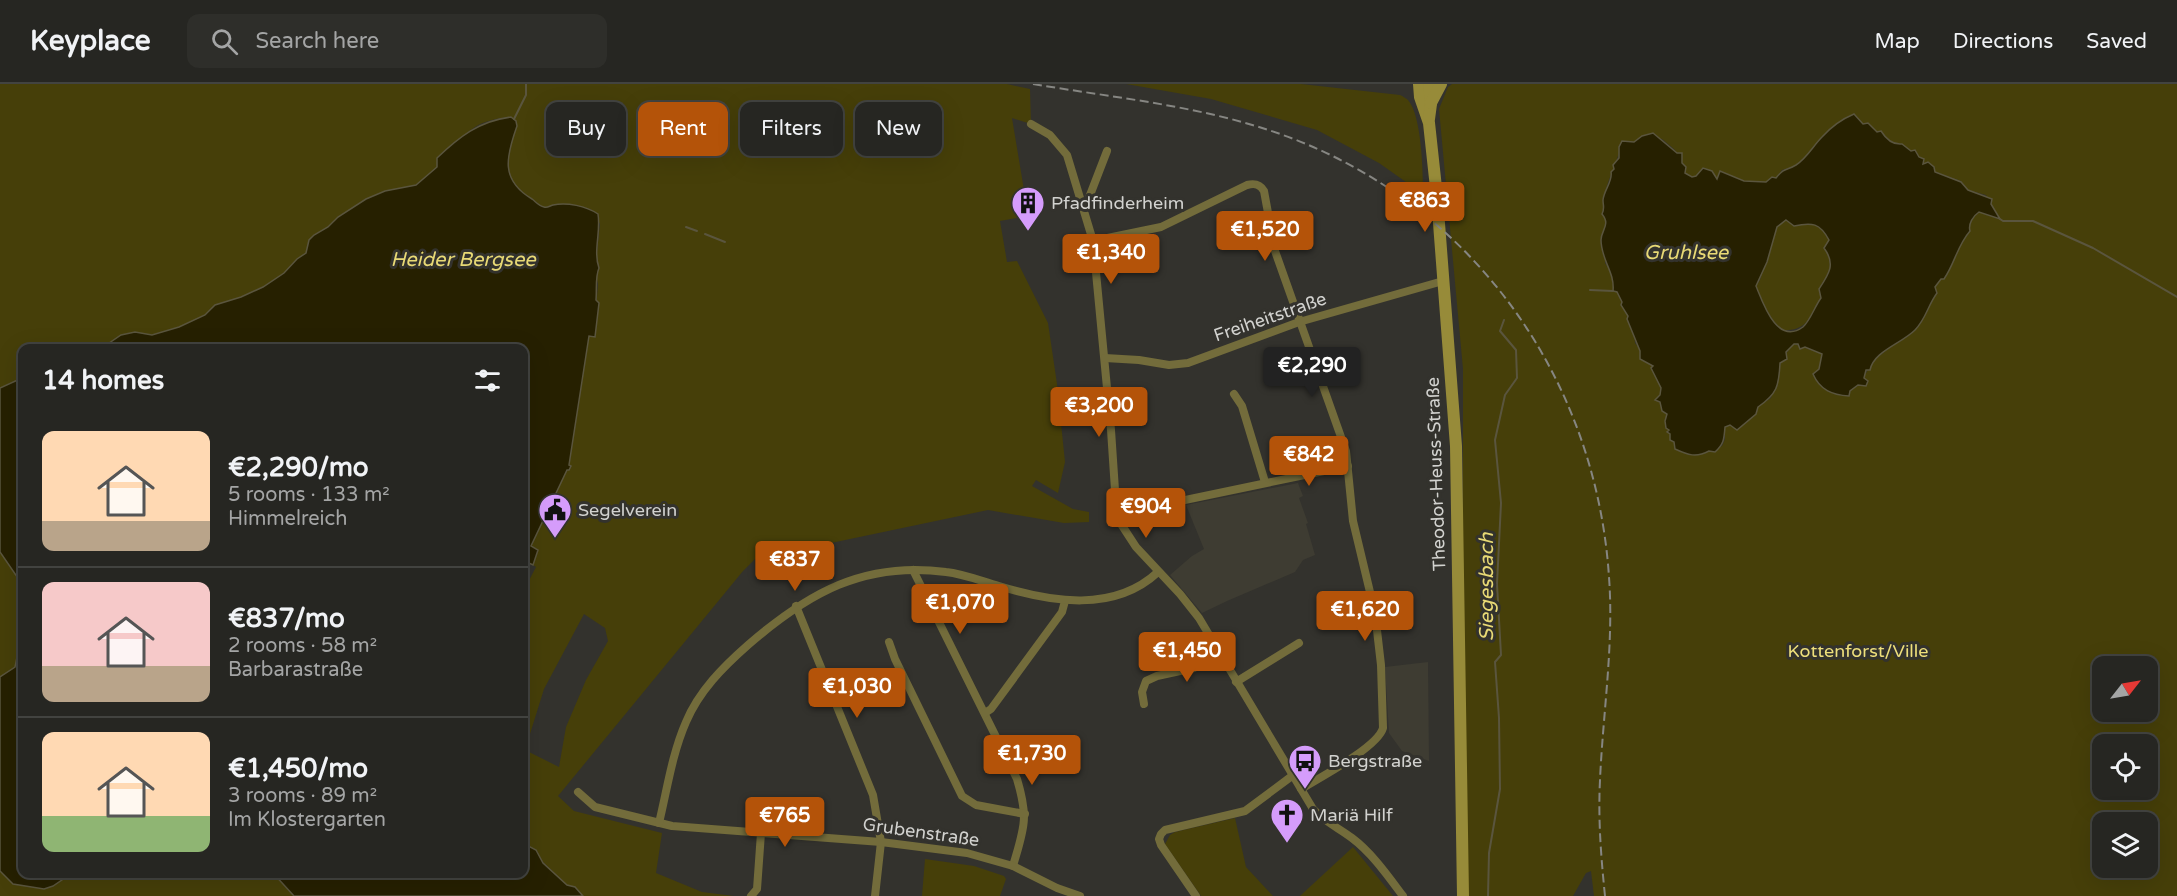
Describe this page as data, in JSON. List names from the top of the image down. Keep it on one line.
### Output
{"streets":{"main road":["Theodor-Heuss-Straße"],"street":["Freiheitstraße","Grubenstraße"]},"crossings":[["Freiheitstraße","Theodor-Heuss-Straße"]],"water":["Gruhlsee","Heider Bergsee","Siegesbach"],"parks":["Kottenforst/Ville"],"places":{"building":["Pfadfinderheim"],"public building":["Segelverein"],"bus stop":["Bergstraße"],"church":["Mariä Hilf"]},"north":"top right","page":{"header":"Keyplace","search":"Search here","nav":["Map","Directions","Saved"],"chip":["Buy","Rent","Filters","New"],"price":["€863","€1,520","€1,340","€2,290","€3,200","€842","€904","€837","€1,070","€1,620","€1,450","€1,030","€1,730","€765"],"heading":"14 homes","list":[{"name":"€2,290/mo","note":"5 rooms · 133 m² · Himmelreich"},{"name":"€837/mo","note":"2 rooms · 58 m² · Barbarastraße"},{"name":"€1,450/mo","note":"3 rooms · 89 m² · Im Klostergarten"}]}}
